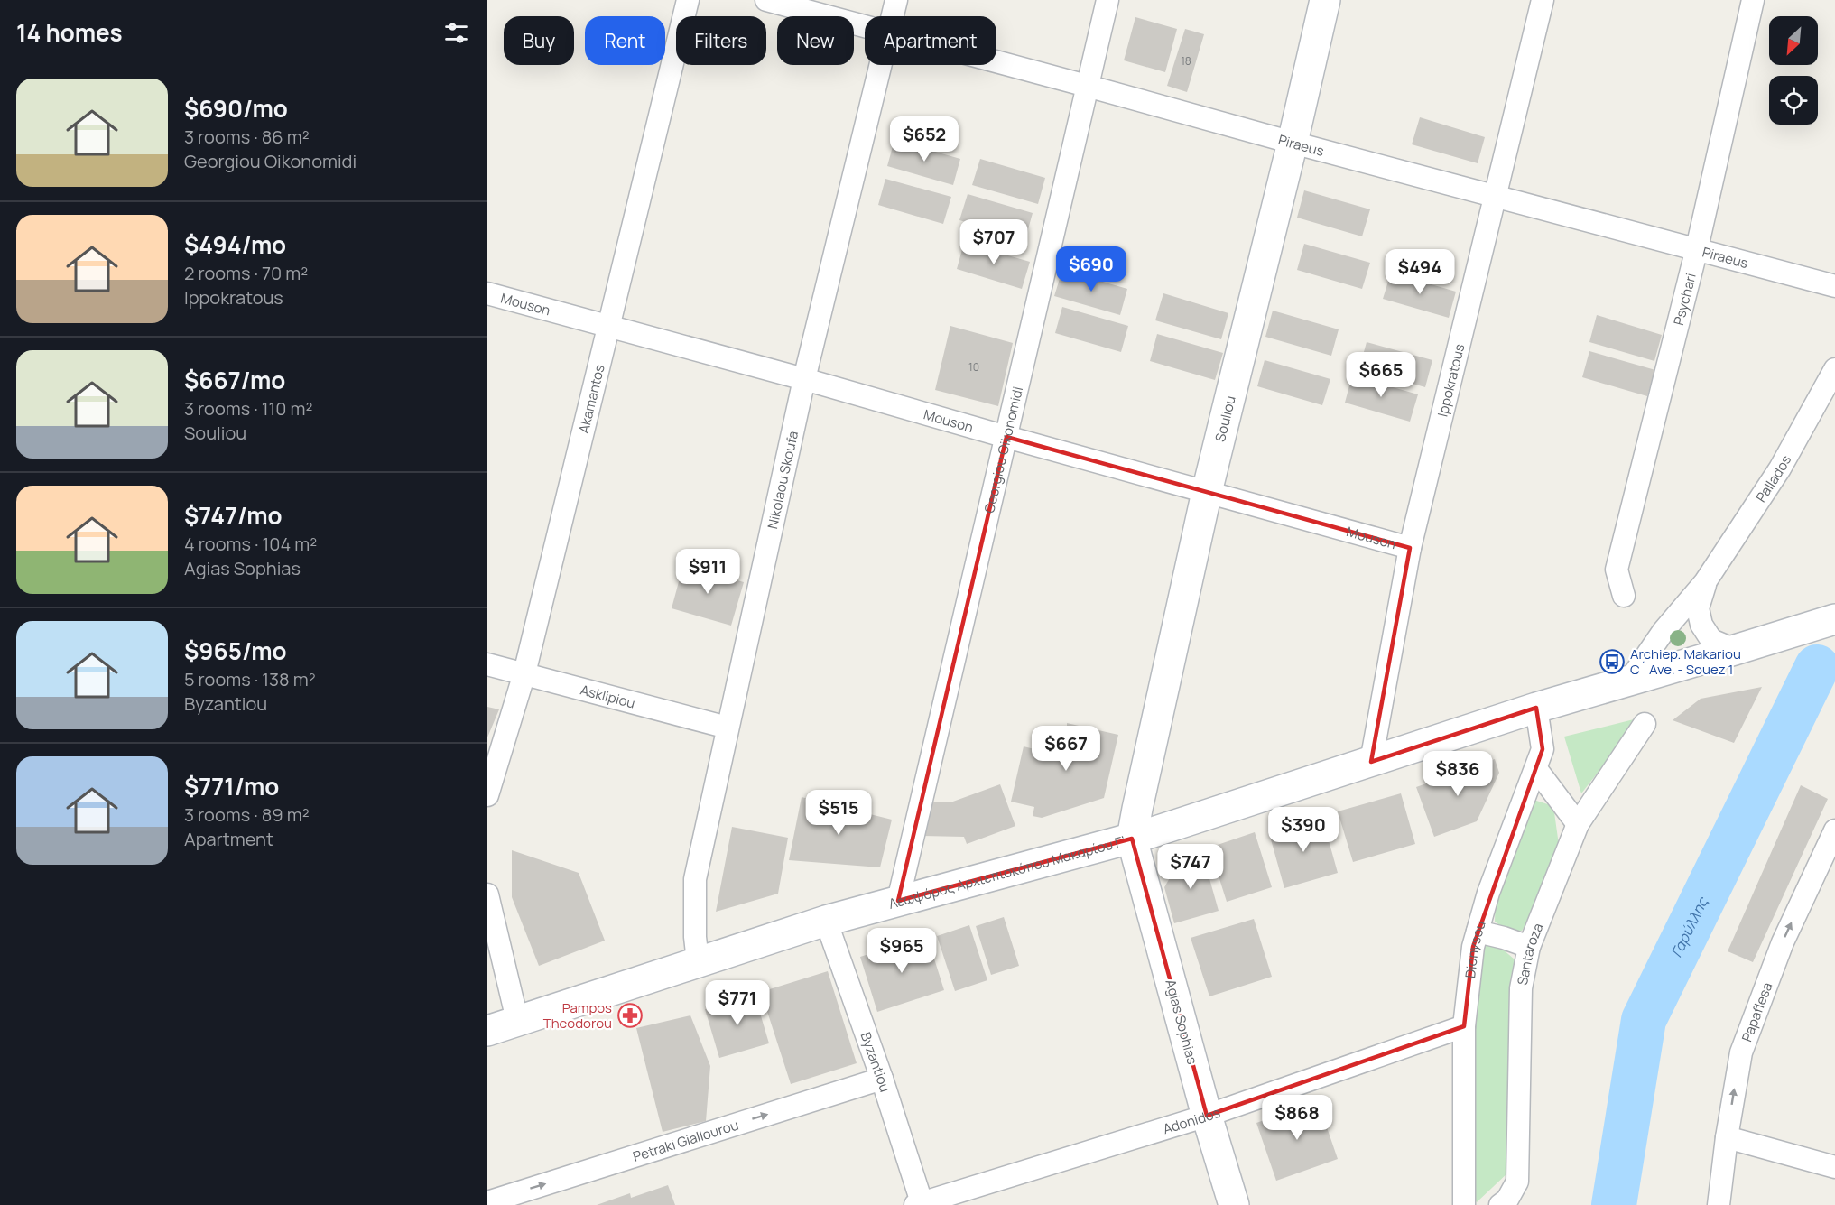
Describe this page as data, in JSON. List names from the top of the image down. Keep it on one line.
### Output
{"streets":{"main road":["Souliou","Λεωφόρος Αρχιεπισκόπου Μακαρίου Γ’","Agias Sophias"],"street":["Piraeus","Psychari","Mouson","Ippokratous","Akamantos","Georgiou Oikonomidi","Pallados","Nikolaou Skoufa","Asklipiou","Dionysou","Santaroza","Papaflesa","Byzantiou","Adonidos","Petraki Giallourou"]},"crossings":[["Piraeus","Psychari"],["Piraeus","Ippokratous"],["Piraeus","Souliou"],["Piraeus","Georgiou Oikonomidi"],["Mouson","Ippokratous"],["Mouson","Akamantos"],["Mouson","Souliou"],["Mouson","Georgiou Oikonomidi"],["Mouson","Nikolaou Skoufa"],["Ippokratous","Λεωφόρος Αρχιεπισκόπου Μακαρίου Γ’"],["Akamantos","Asklipiou"],["Souliou","Λεωφόρος Αρχιεπισκόπου Μακαρίου Γ’"],["Souliou","Agias Sophias"],["Georgiou Oikonomidi","Λεωφόρος Αρχιεπισκόπου Μακαρίου Γ’"],["Pallados","Λεωφόρος Αρχιεπισκόπου Μακαρίου Γ’"],["Nikolaou Skoufa","Asklipiou"],["Nikolaou Skoufa","Λεωφόρος Αρχιεπισκόπου Μακαρίου Γ’"],["Λεωφόρος Αρχιεπισκόπου Μακαρίου Γ’","Dionysou"],["Λεωφόρος Αρχιεπισκόπου Μακαρίου Γ’","Agias Sophias"],["Λεωφόρος Αρχιεπισκόπου Μακαρίου Γ’","Byzantiou"],["Dionysou","Adonidos"],["Agias Sophias","Adonidos"],["Byzantiou","Adonidos"],["Byzantiou","Petraki Giallourou"]],"one_way":["Papaflesa","Petraki Giallourou"],"water":["Γαρύλλης"],"places":{"bus stop":["Archiep. Makariou C´ Ave. - Souez 1"],"pharmacy":["Pampos Theodorou"]},"house_numbers":["18","10"],"north":"bottom left","page":{"heading":"14 homes","chip":["Buy","Rent","Filters","New","Apartment"],"list":[{"name":"$690/mo","note":"3 rooms · 86 m² · Georgiou Oikonomidi"},{"name":"$494/mo","note":"2 rooms · 70 m² · Ippokratous"},{"name":"$667/mo","note":"3 rooms · 110 m² · Souliou"},{"name":"$747/mo","note":"4 rooms · 104 m² · Agias Sophias"},{"name":"$965/mo","note":"5 rooms · 138 m² · Byzantiou"},{"name":"$771/mo","note":"3 rooms · 89 m² · Apartment"}],"price":["$652","$707","$690","$494","$665","$911","$667","$836","$515","$390","$747","$965","$771","$868"]}}
